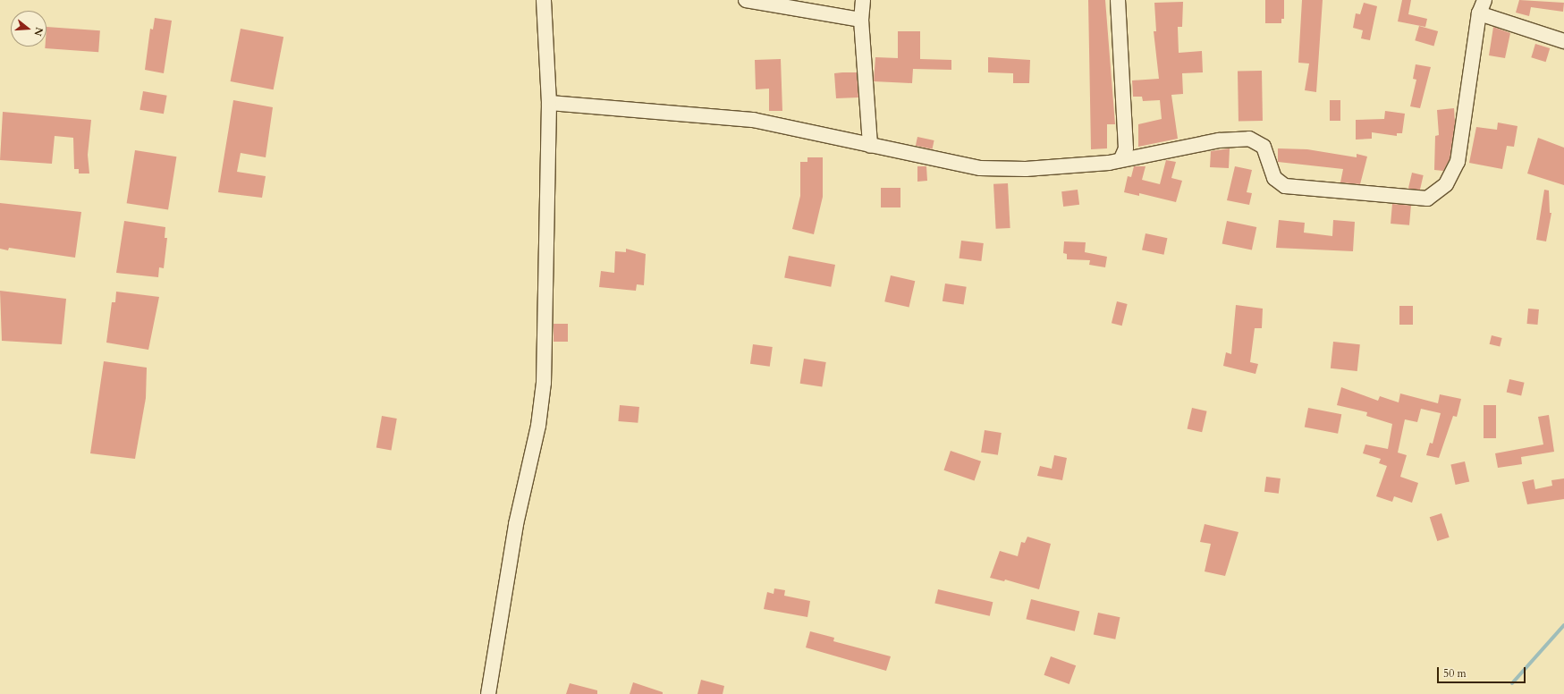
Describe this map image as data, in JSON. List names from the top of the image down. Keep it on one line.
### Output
{"scale_bar":"50 m","north":"right"}
